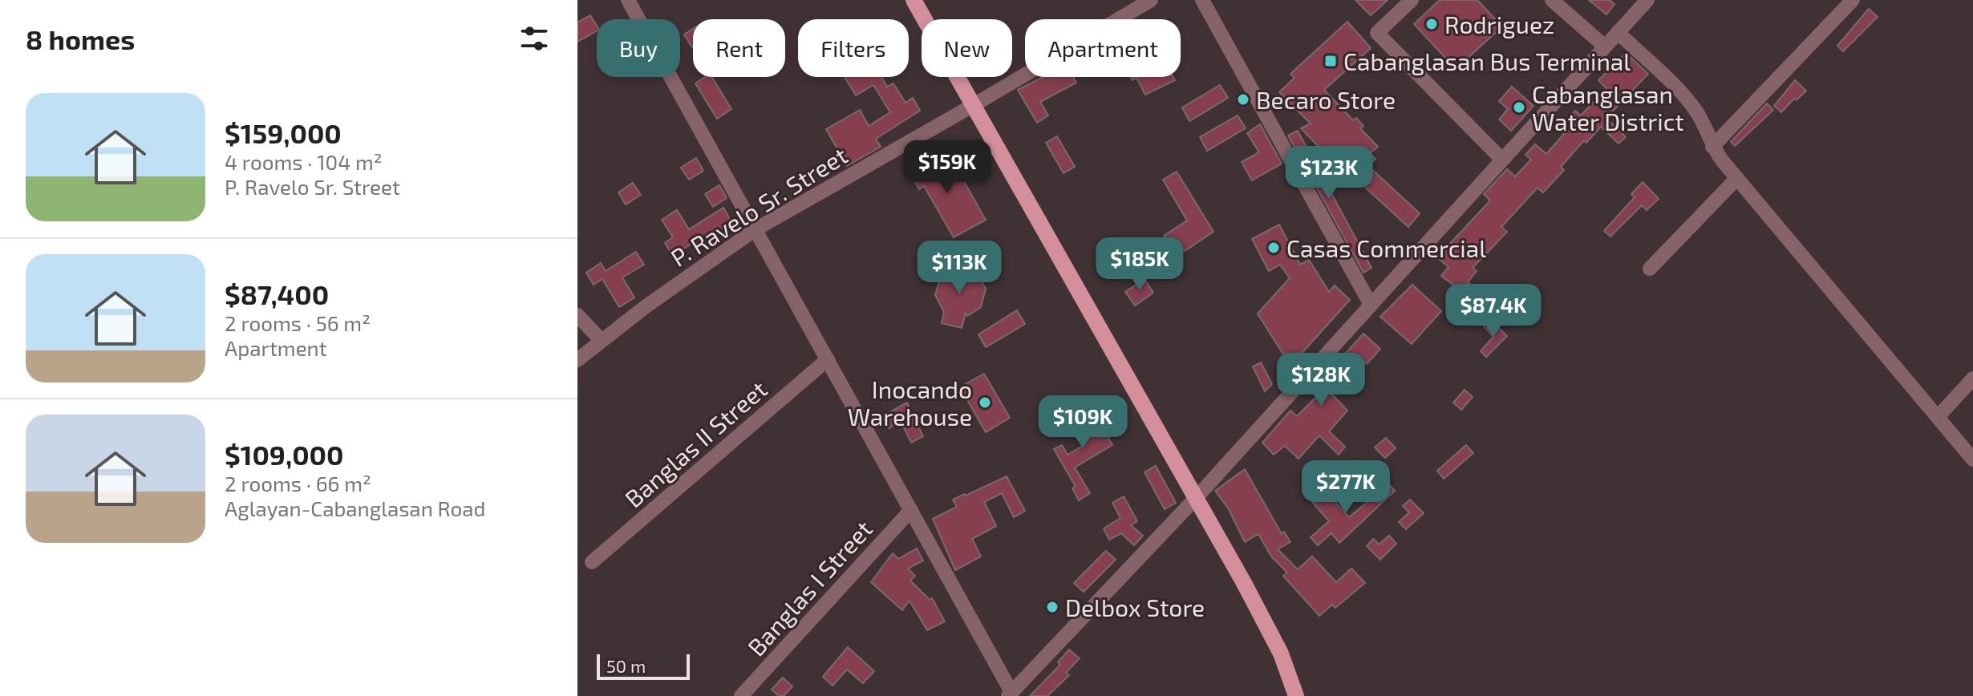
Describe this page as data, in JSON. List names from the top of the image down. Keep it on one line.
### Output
{"streets":{"street":["P. Ravelo Sr. Street","Banglas II Street","Banglas I Street"]},"places":{"other":["Rodriguez","Becaro Store","Cabanglasan Water District","Casas Commercial","Inocando Warehouse","Delbox Store"],"transit":["Cabanglasan Bus Terminal"]},"scale_bar":"50 m","page":{"heading":"8 homes","chip":["Buy","Rent","Filters","New","Apartment"],"list":[{"name":"$159,000","note":"4 rooms · 104 m² · P. Ravelo Sr. Street"},{"name":"$87,400","note":"2 rooms · 56 m² · Apartment"},{"name":"$109,000","note":"2 rooms · 66 m² · Aglayan-Cabanglasan Road"}],"price":["$159K","$123K","$185K","$113K","$87.4K","$128K","$109K","$277K"],"scale":"50 m"}}
